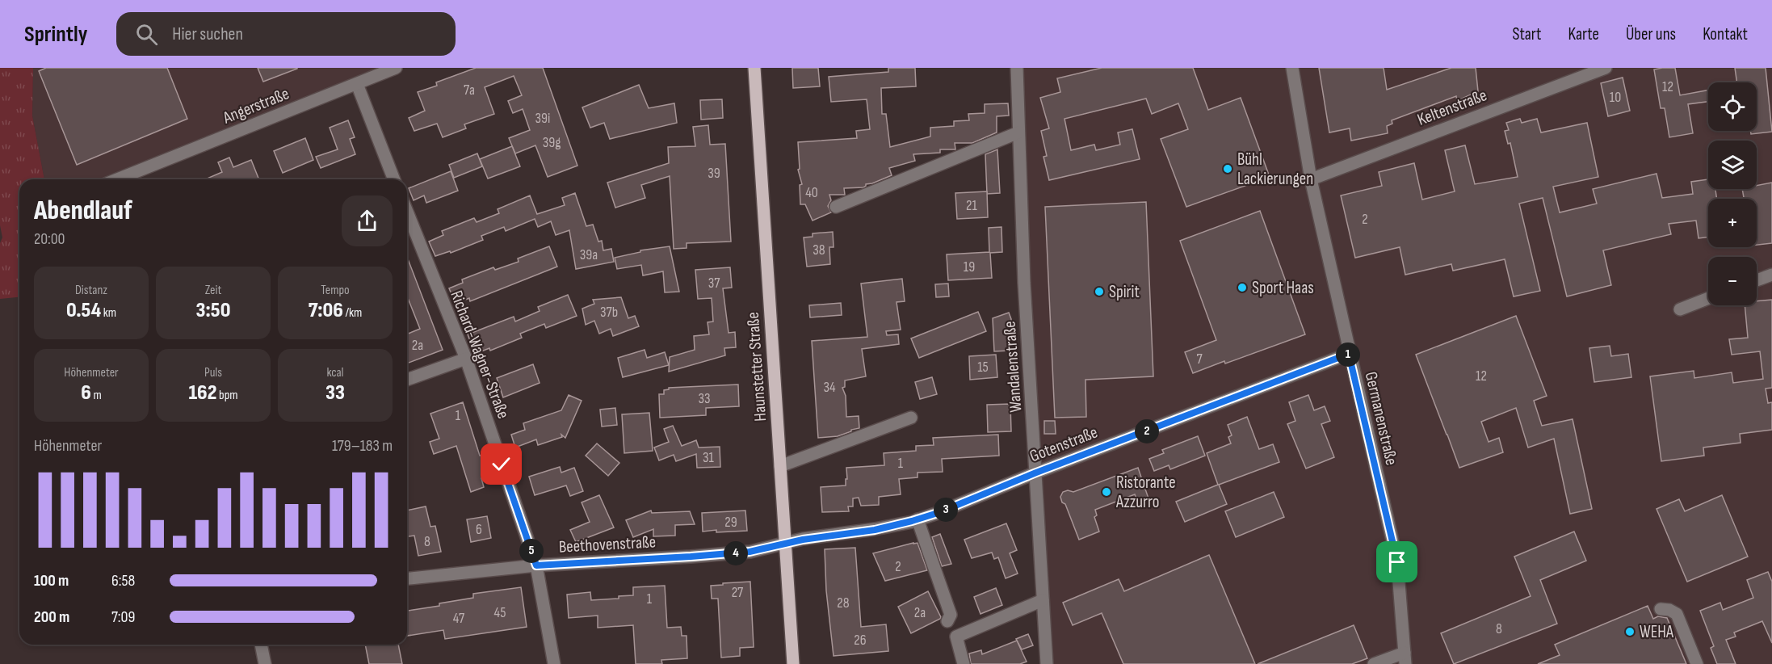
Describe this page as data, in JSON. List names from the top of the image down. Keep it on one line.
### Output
{"streets":{"main road":["Haunstetter Straße"],"street":["Angerstraße","Keltenstraße","Richard-Wagner-Straße","Wandalenstraße","Germanenstraße","Gotenstraße","Beethovenstraße"]},"crossings":[["Keltenstraße","Germanenstraße"],["Richard-Wagner-Straße","Beethovenstraße"],["Haunstetter Straße","Gotenstraße"],["Haunstetter Straße","Beethovenstraße"],["Wandalenstraße","Gotenstraße"],["Germanenstraße","Gotenstraße"],["Gotenstraße","Beethovenstraße"]],"places":["Bühl Lackierungen","Sport Haas","Spirit","Ristorante Azzurro","WEHA"],"house_numbers":["12","7a","10","39i","39g","39","40","21","2","38","39a","19","37","37b","2a","7","15","12","34","33","1","31","1","29","6","8","2","27","1","28","45","2a","47","8","26"],"page":{"header":"Sprintly","search":"Hier suchen","nav":["Start","Karte","Über uns","Kontakt"],"map_buttons":["+","−"],"heading":["Abendlauf","20:00"],"stats":[["Distanz","0.54 km"],["Zeit","3:50"],["Tempo","7:06 /km"],["Höhenmeter","6 m"],["Puls","162 bpm"],["kcal","33"]],"pins":["1","2","3","5","4"],"chart":["Höhenmeter","179–183 m"],"list":[{"name":"100 m","note":"6:58"},{"name":"200 m","note":"7:09"}]}}
